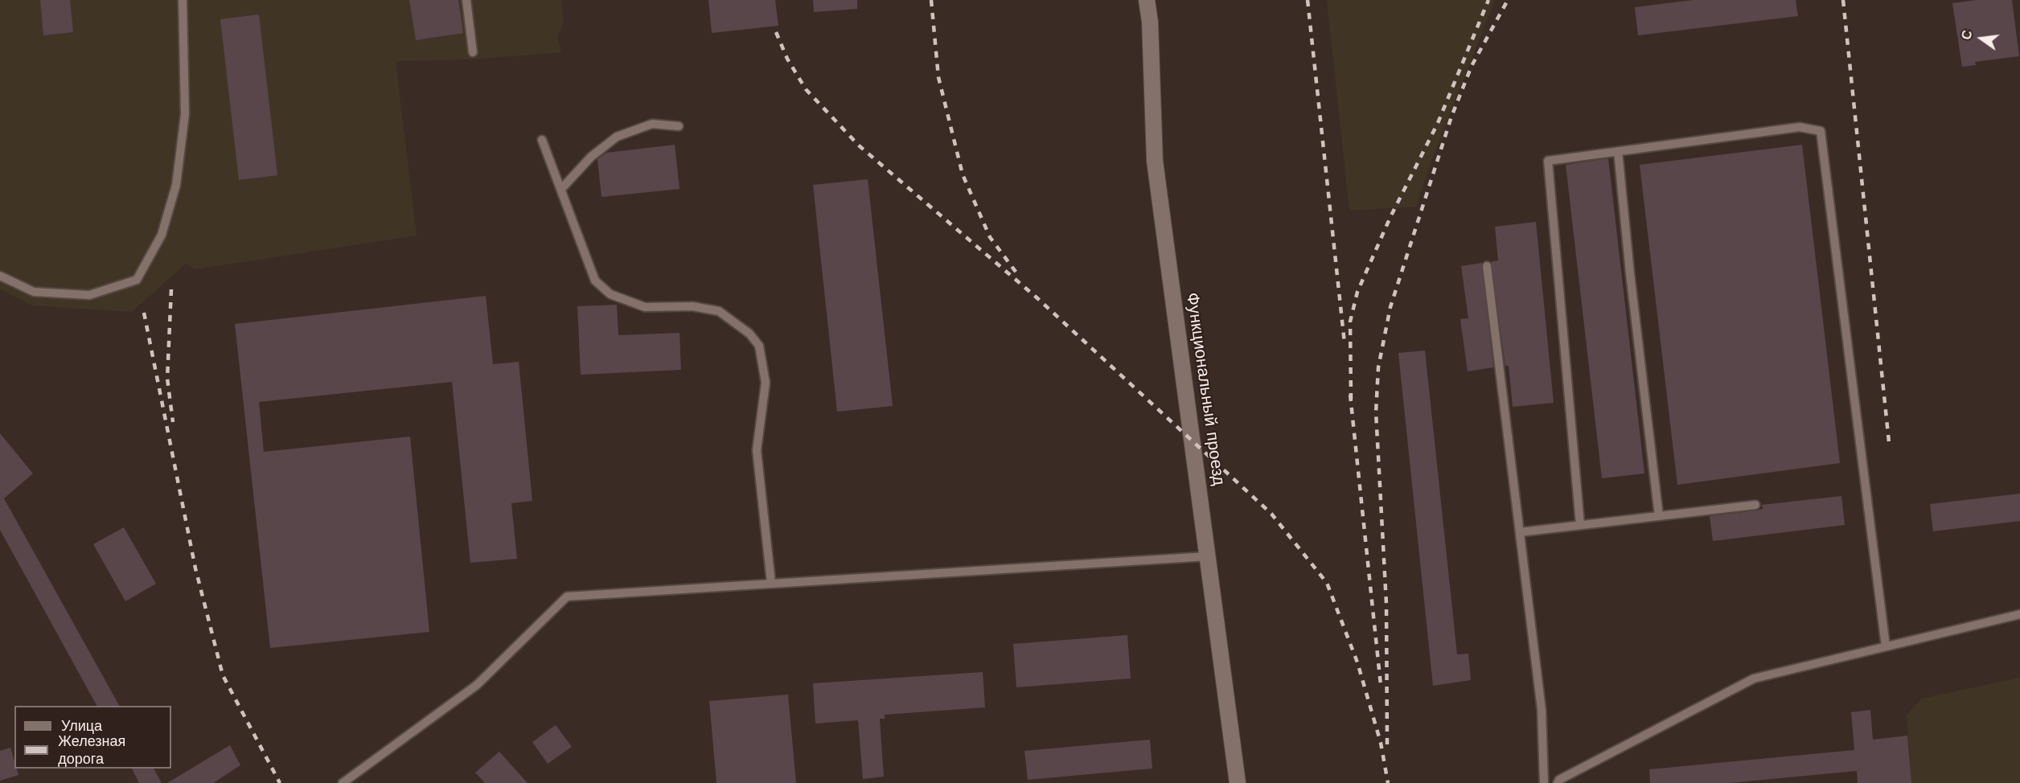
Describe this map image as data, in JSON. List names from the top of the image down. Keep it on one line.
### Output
{"streets":{"street":["Функциональный проезд"]},"legend":["Улица","Железная дорога"],"north":"left"}
